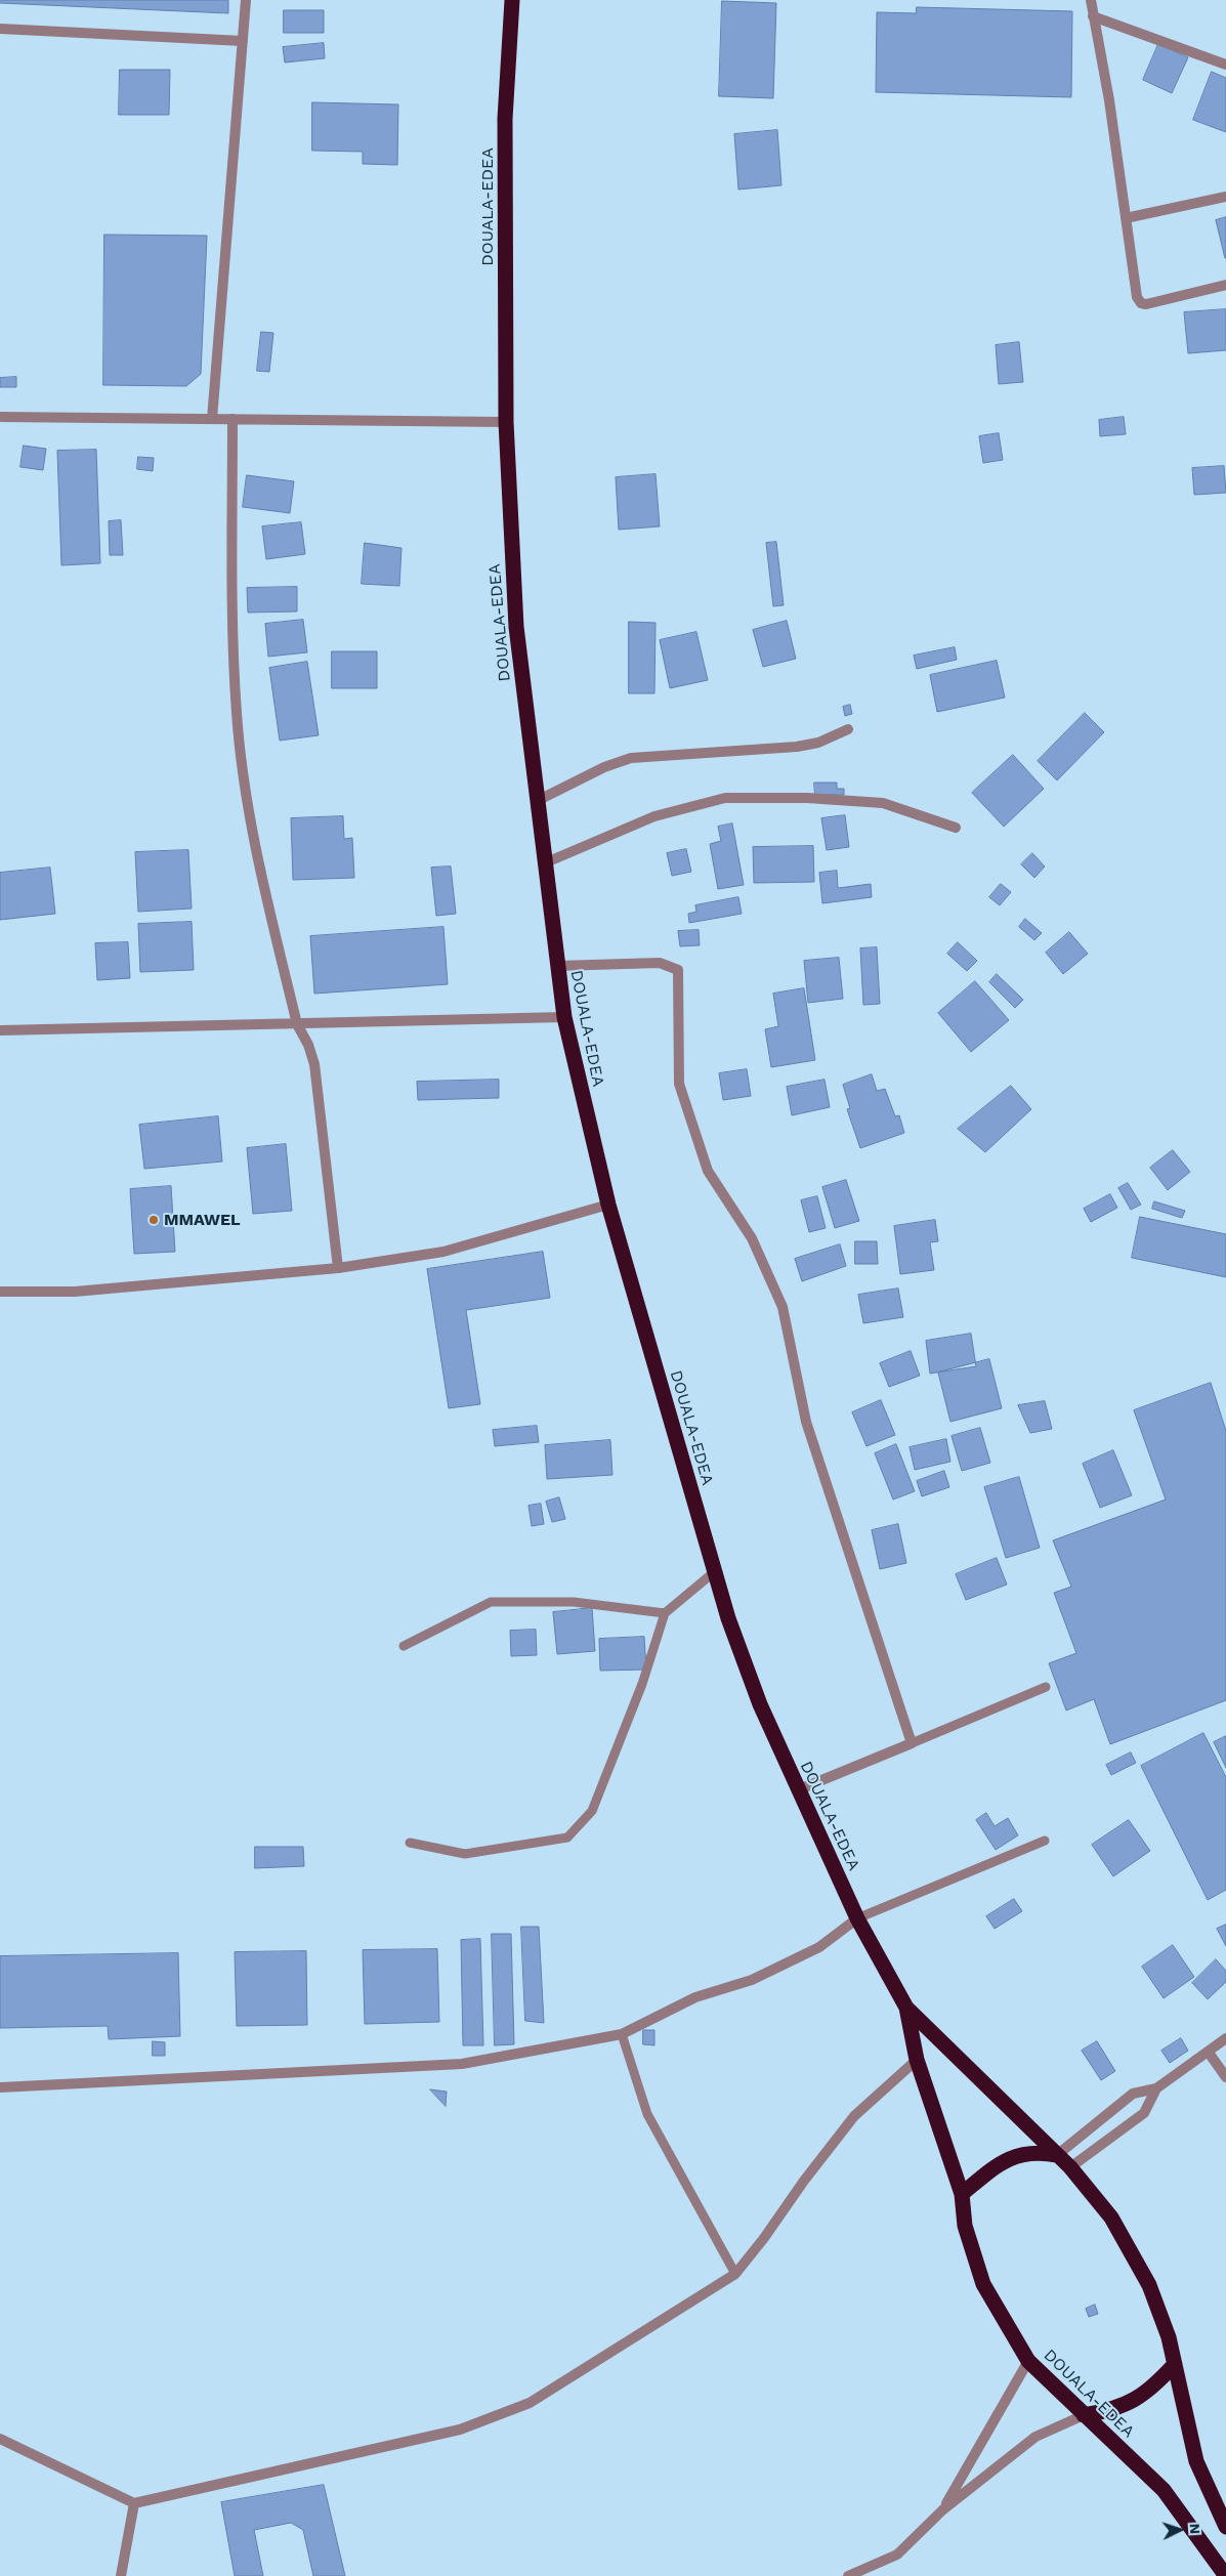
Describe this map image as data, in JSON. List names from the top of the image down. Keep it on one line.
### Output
{"streets":{"highway":["DOUALA-EDEA"]},"places":["MMAWEL"],"north":"right"}
